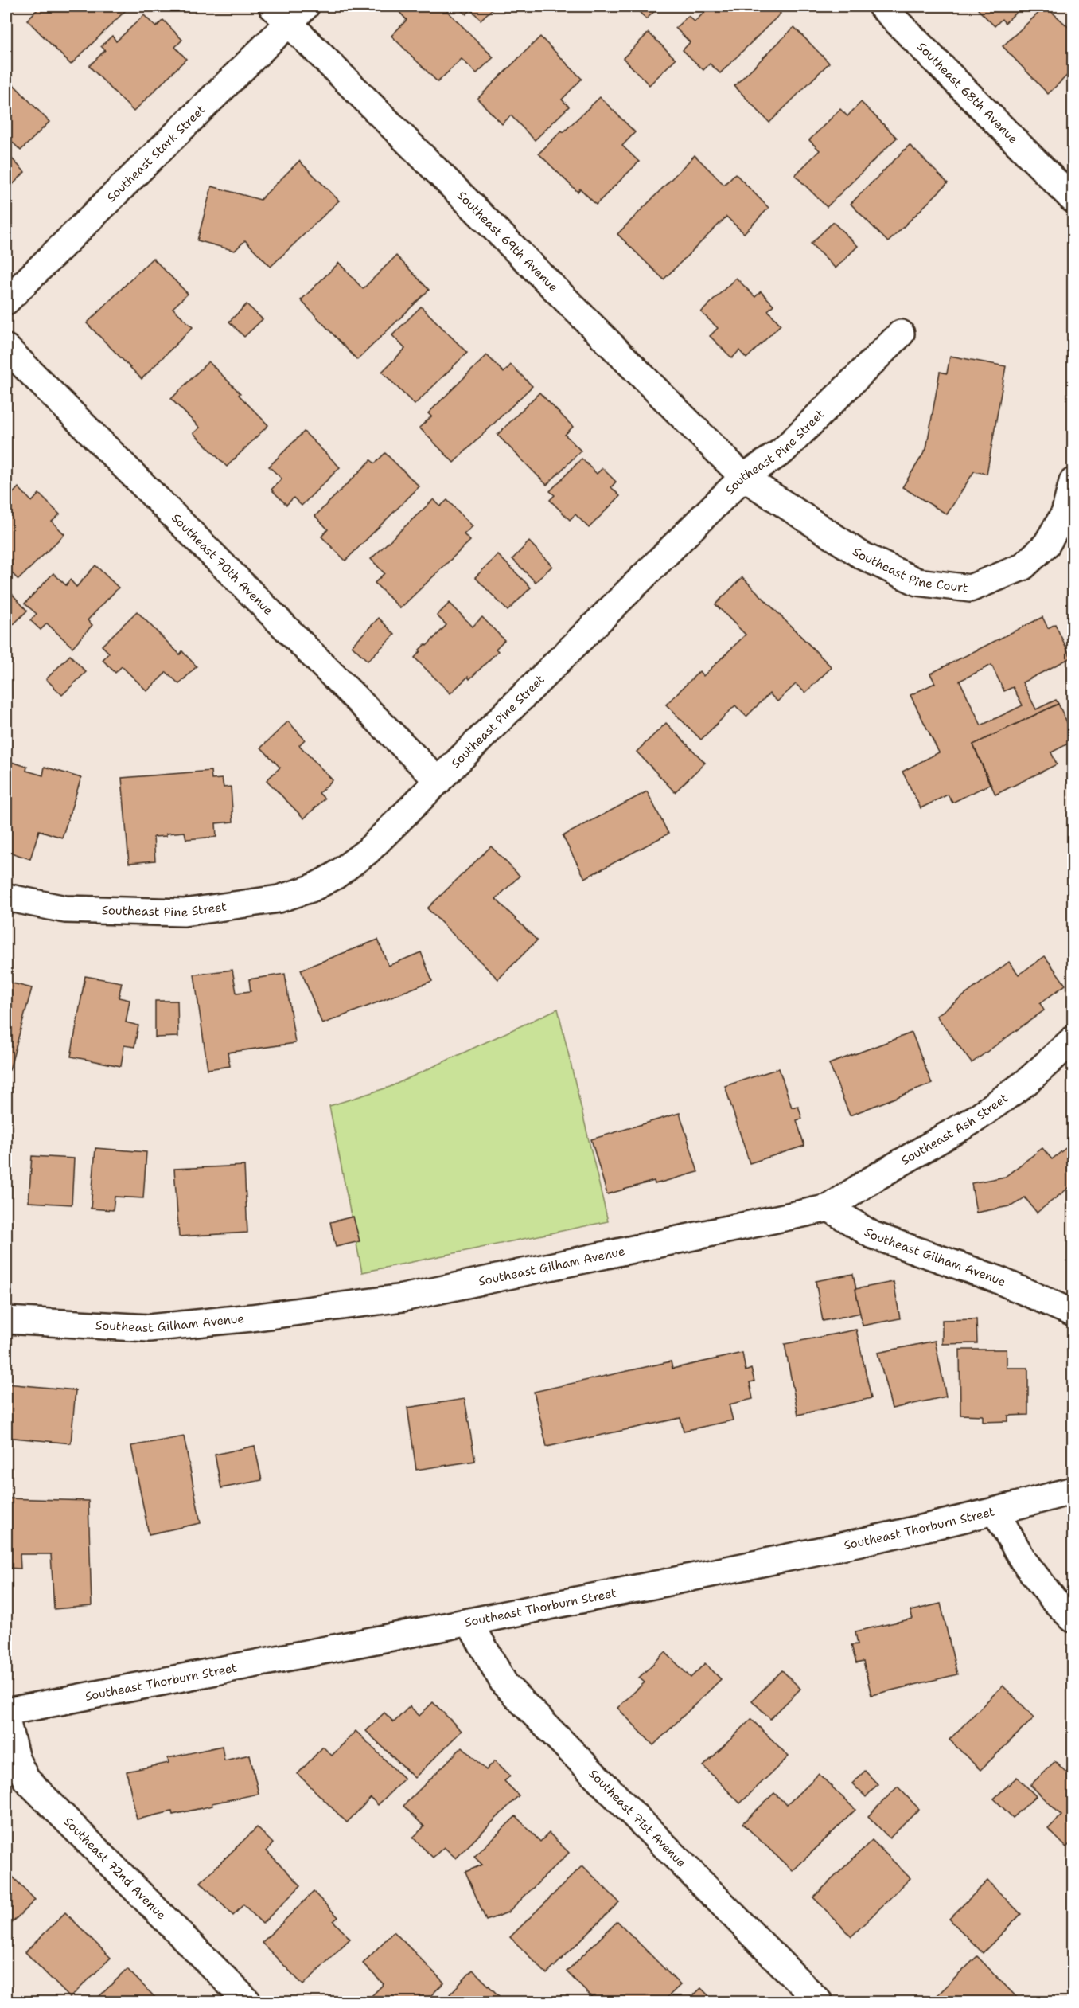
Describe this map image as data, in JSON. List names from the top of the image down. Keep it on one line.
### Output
{"streets":{"street":["Southeast 68th Avenue","Southeast Stark Street","Southeast 69th Avenue","Southeast Pine Street","Southeast 70th Avenue","Southeast Pine Court","Southeast Ash Street","Southeast Gilham Avenue","Southeast Thorburn Street","Southeast 71st Avenue","Southeast 72nd Avenue"]},"crossings":[["Southeast Stark Street","Southeast 69th Avenue"],["Southeast 69th Avenue","Southeast Pine Street"],["Southeast 69th Avenue","Southeast Pine Court"],["Southeast Pine Street","Southeast 70th Avenue"],["Southeast Pine Street","Southeast Pine Court"],["Southeast Ash Street","Southeast Gilham Avenue"],["Southeast Thorburn Street","Southeast 71st Avenue"]]}
